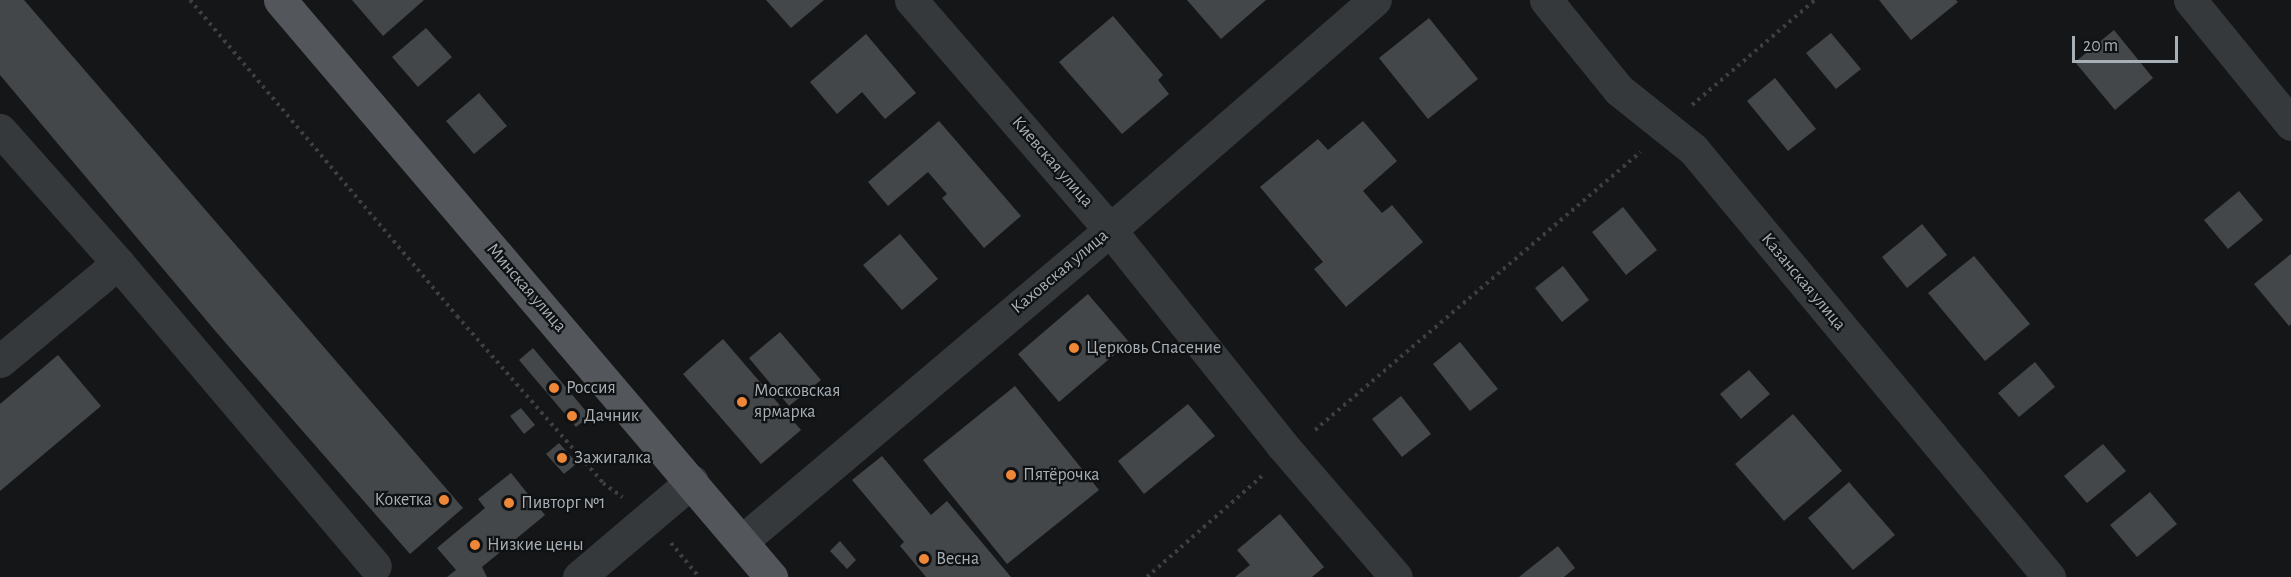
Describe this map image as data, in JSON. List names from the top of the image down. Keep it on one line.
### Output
{"streets":{"main road":["Минская улица"],"street":["Киевская улица","Каховская улица","Казанская улица"]},"crossings":[["Киевская улица","Каховская улица"],["Каховская улица","Минская улица"]],"places":["Церковь Спасение","Россия","Московская ярмарка","Дачник","Зажигалка","Пятёрочка","Кокетка","Пивторг №1","Низкие цены","Весна"],"scale_bar":"20 m"}
